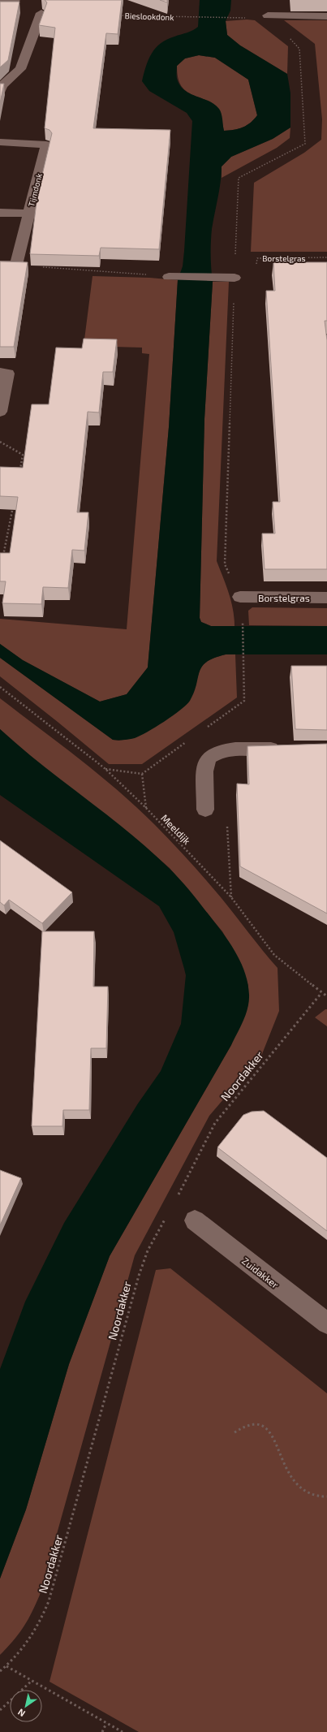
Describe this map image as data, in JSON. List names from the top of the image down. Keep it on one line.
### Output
{"streets":{"street":["Tijmdonk","Borstelgras","Zuidakker"],"path":["Bieslookdonk","Meeldijk","Noordakker"]},"crossings":[["Meeldijk","Noordakker"]],"north":"bottom left"}
